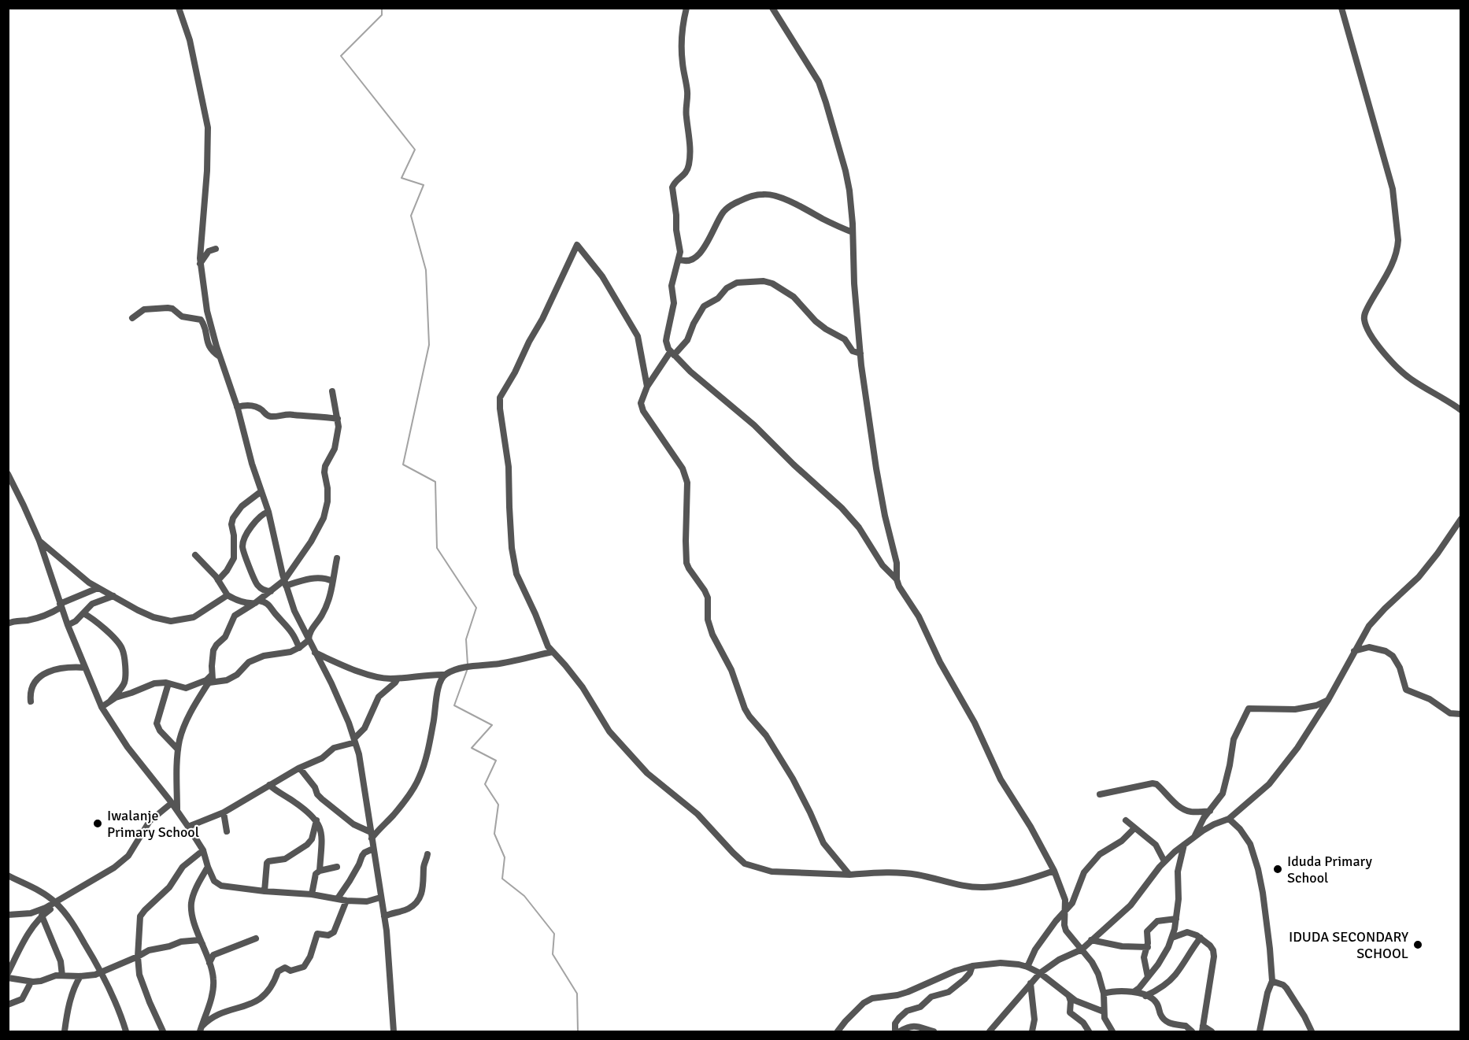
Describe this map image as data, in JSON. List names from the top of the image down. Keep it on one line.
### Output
{"places":["Iwalanje Primary School","Iduda Primary School","IDUDA SECONDARY SCHOOL"]}
